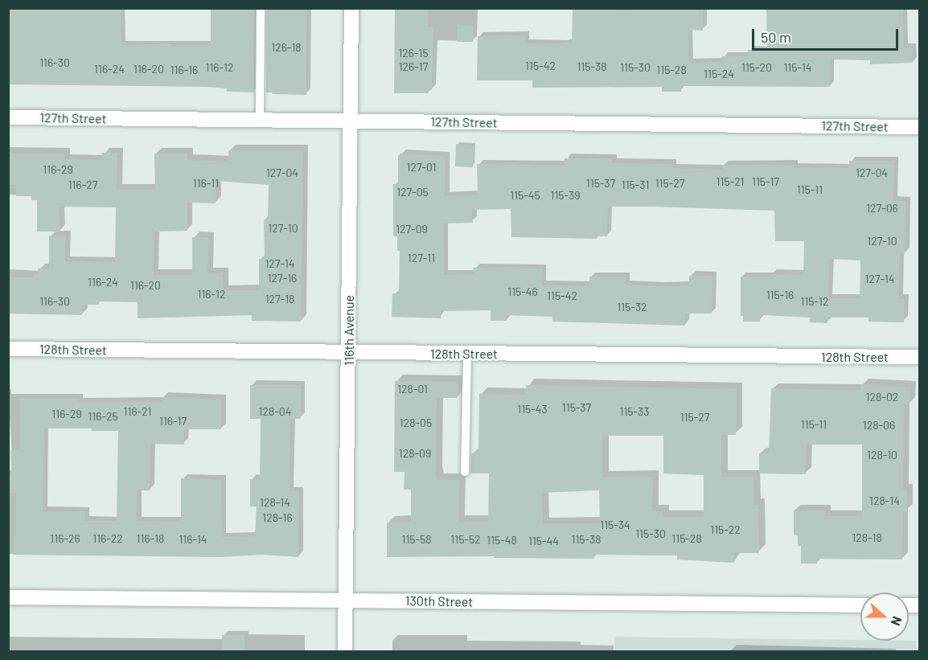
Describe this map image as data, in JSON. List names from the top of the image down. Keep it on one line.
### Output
{"streets":{"street":["127th Street","116th Avenue","128th Street","130th Street"]},"crossings":[["127th Street","116th Avenue"],["116th Avenue","128th Street"],["116th Avenue","130th Street"]],"house_numbers":["126-18","126-15","116-30","115-42","126-17","115-38","116-12","115-30","115-20","115-14","116-24","116-20","116-16","115-28","115-24","127-01","116-29","127-04","127-04","115-21","115-17","116-11","115-37","115-27","116-27","115-31","115-11","127-05","115-45","115-39","127-06","127-10","127-09","127-10","127-11","127-14","127-16","127-14","116-24","116-20","115-46","116-12","115-16","115-42","127-18","116-30","115-12","115-32","128-01","128-02","115-37","115-43","116-21","128-04","115-33","116-29","116-25","115-27","116-17","128-05","115-11","128-06","128-09","128-10","128-14","128-14","128-16","115-34","115-22","115-30","128-18","116-26","116-22","116-18","115-28","116-14","115-58","115-52","115-38","115-48","115-44"],"scale_bar":"50 m","north":"right"}
